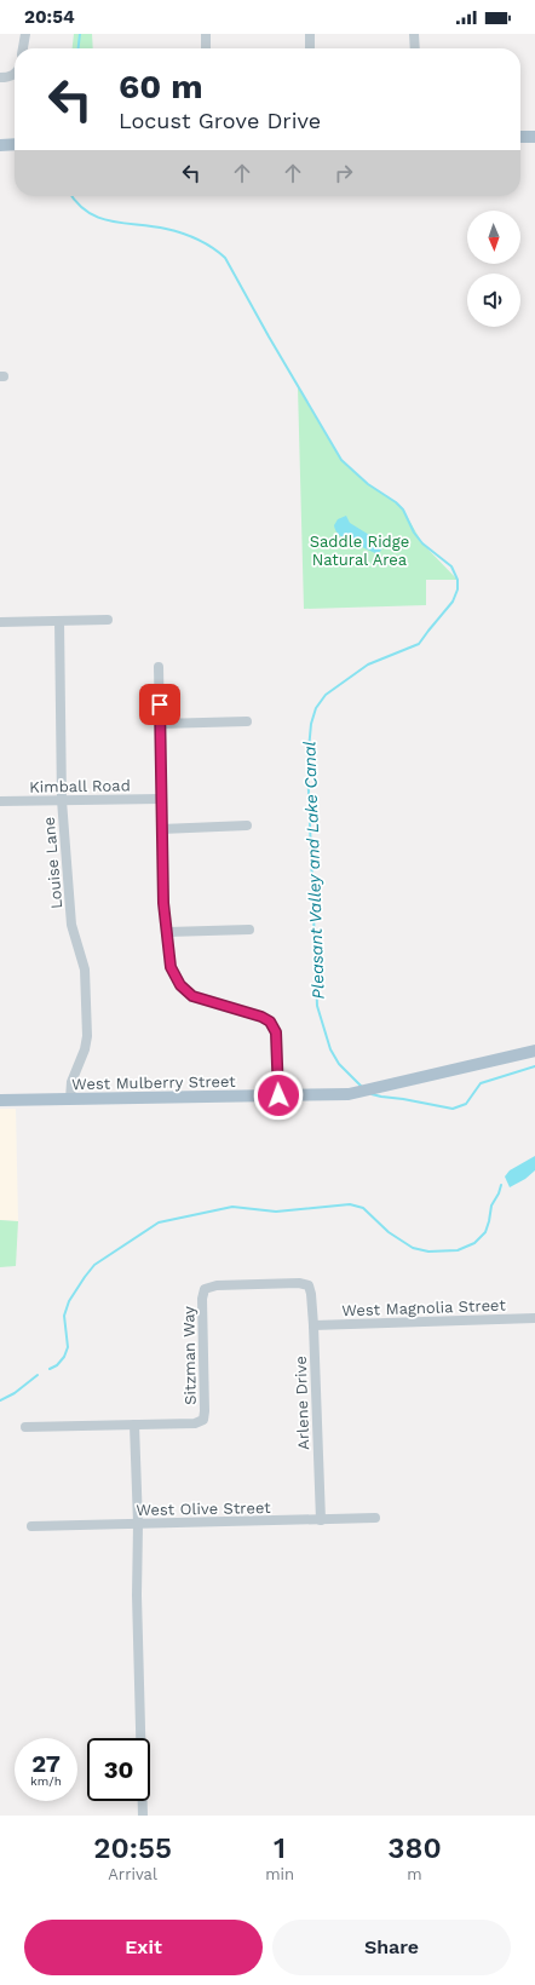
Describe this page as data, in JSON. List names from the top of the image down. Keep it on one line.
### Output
{"streets":{"main road":["West Mulberry Street"],"street":["Kimball Road","Louise Lane","West Magnolia Street","Sitzman Way","Arlene Drive","West Olive Street"]},"crossings":[["Kimball Road","Louise Lane"],["Louise Lane","West Mulberry Street"],["West Magnolia Street","Arlene Drive"],["Sitzman Way","Arlene Drive"],["Arlene Drive","West Olive Street"]],"water":["Pleasant Valley and Lake Canal"],"parks":["Saddle Ridge Natural Area"],"north":"bottom","page":{"status":"20:54","turn":["60 m","Locust Grove Drive"],"speed":"27 km/h","limit":"30","eta":["20:55","Arrival","1","min","380","m"],"buttons":["Exit","Share"]}}
